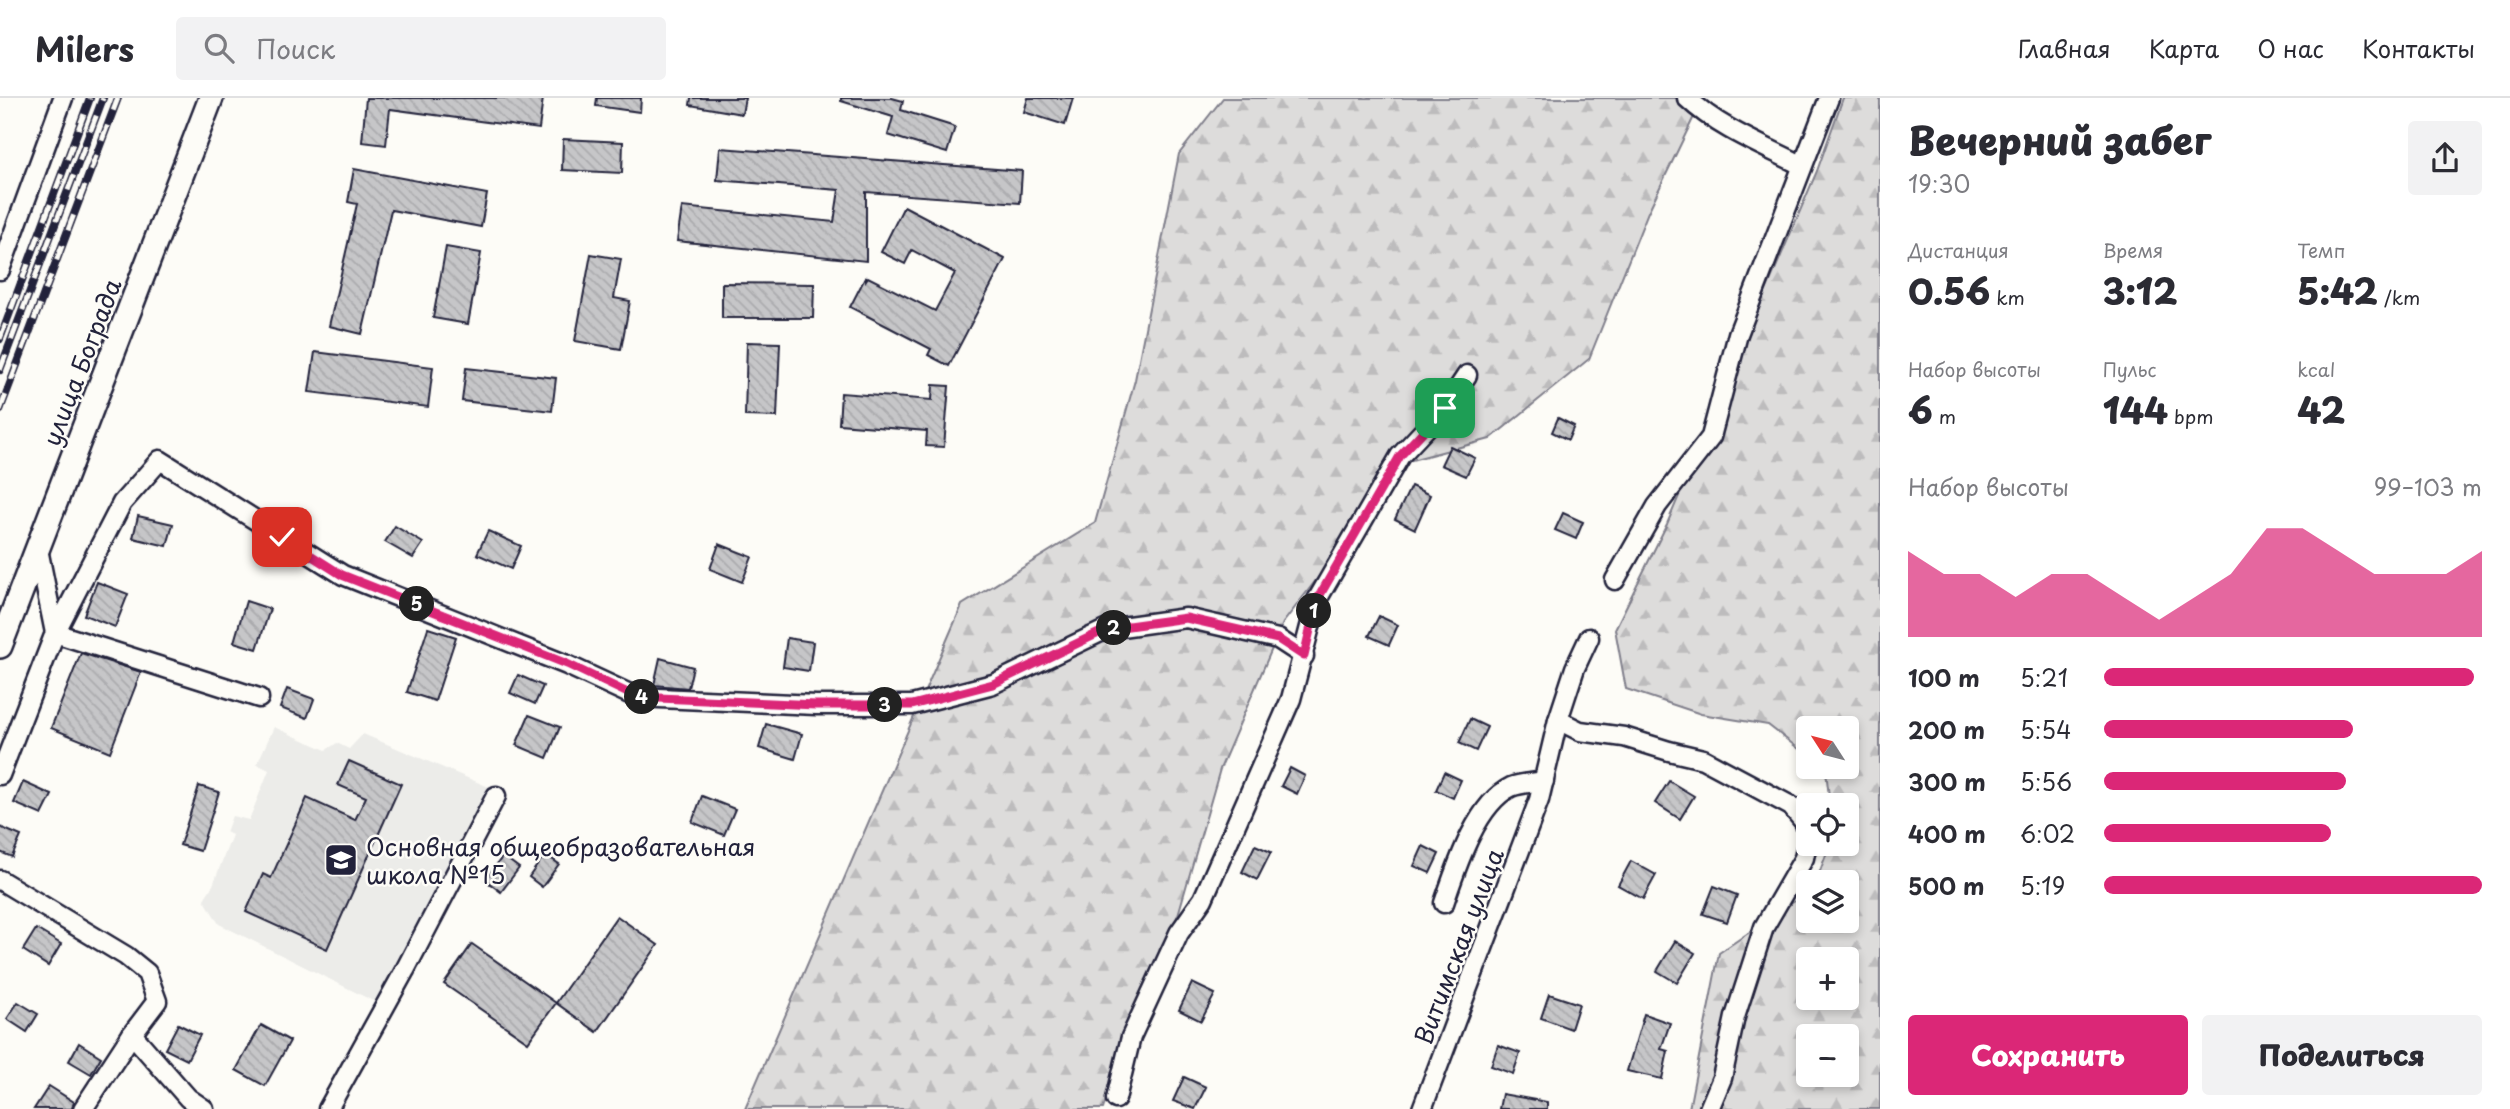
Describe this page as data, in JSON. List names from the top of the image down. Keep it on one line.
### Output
{"streets":{"main road":["улица Бограда"],"street":["Витимская улица"]},"places":{"school or university":["Основная общеобразовательная школа №15"]},"north":"top left","page":{"header":"Milers","search":"Поиск","nav":["Главная","Карта","О нас","Контакты"],"heading":["Вечерний забег","19:30"],"stats":[["Дистанция","0.56 km"],["Время","3:12"],["Темп","5:42 /km"],["Набор высоты","6 m"],["Пульс","144 bpm"],["kcal","42"]],"chart":["Набор высоты","99–103 m"],"pins":["5","1","2","4","3"],"list":[{"name":"100 m","note":"5:21"},{"name":"200 m","note":"5:54"},{"name":"300 m","note":"5:56"},{"name":"400 m","note":"6:02"},{"name":"500 m","note":"5:19"}],"map_buttons":["+","−"],"buttons":["Сохранить","Поделиться"]}}
